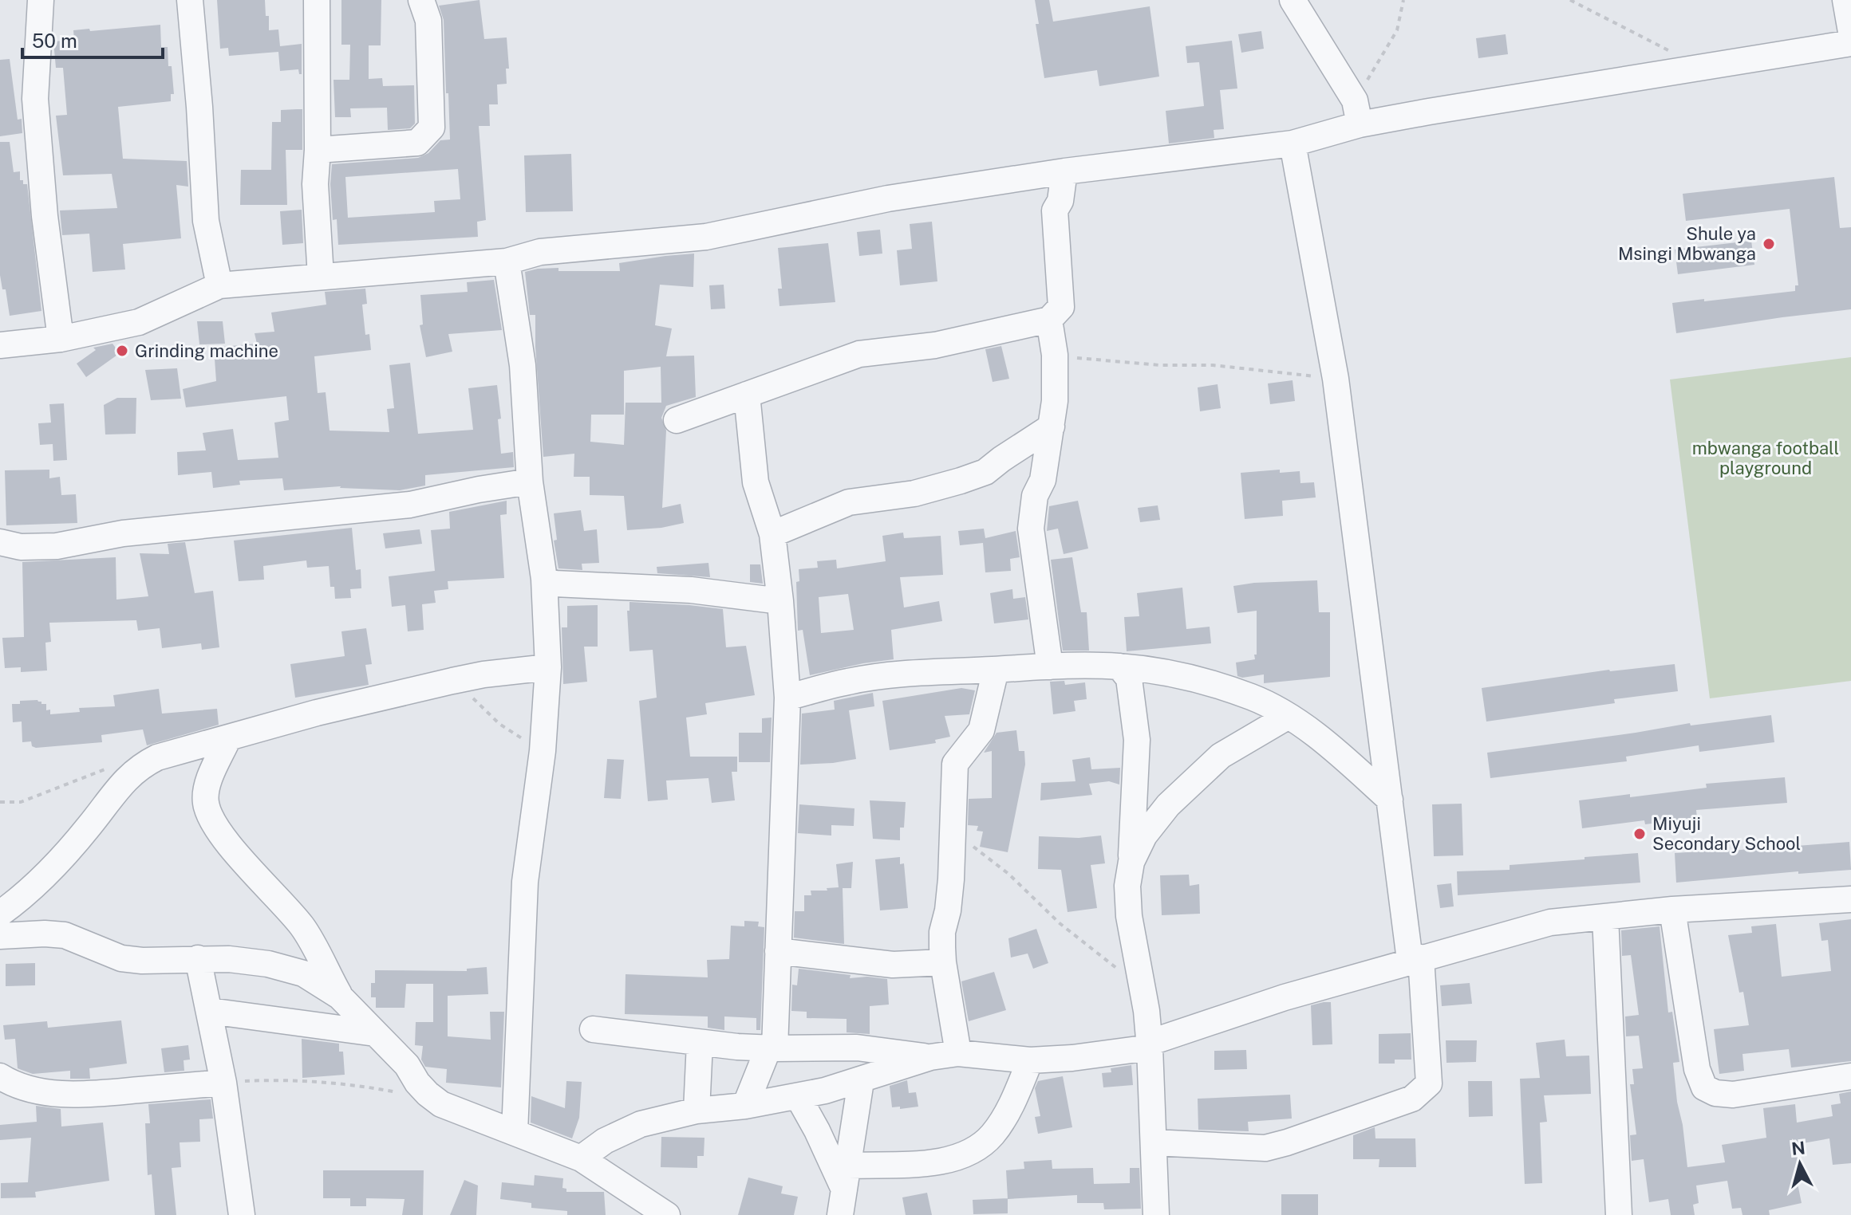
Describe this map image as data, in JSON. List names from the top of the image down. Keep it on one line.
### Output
{"parks":["mbwanga football playground"],"places":["Shule ya Msingi Mbwanga","Grinding machine","Miyuji Secondary School"],"scale_bar":"50 m","north":"top"}
